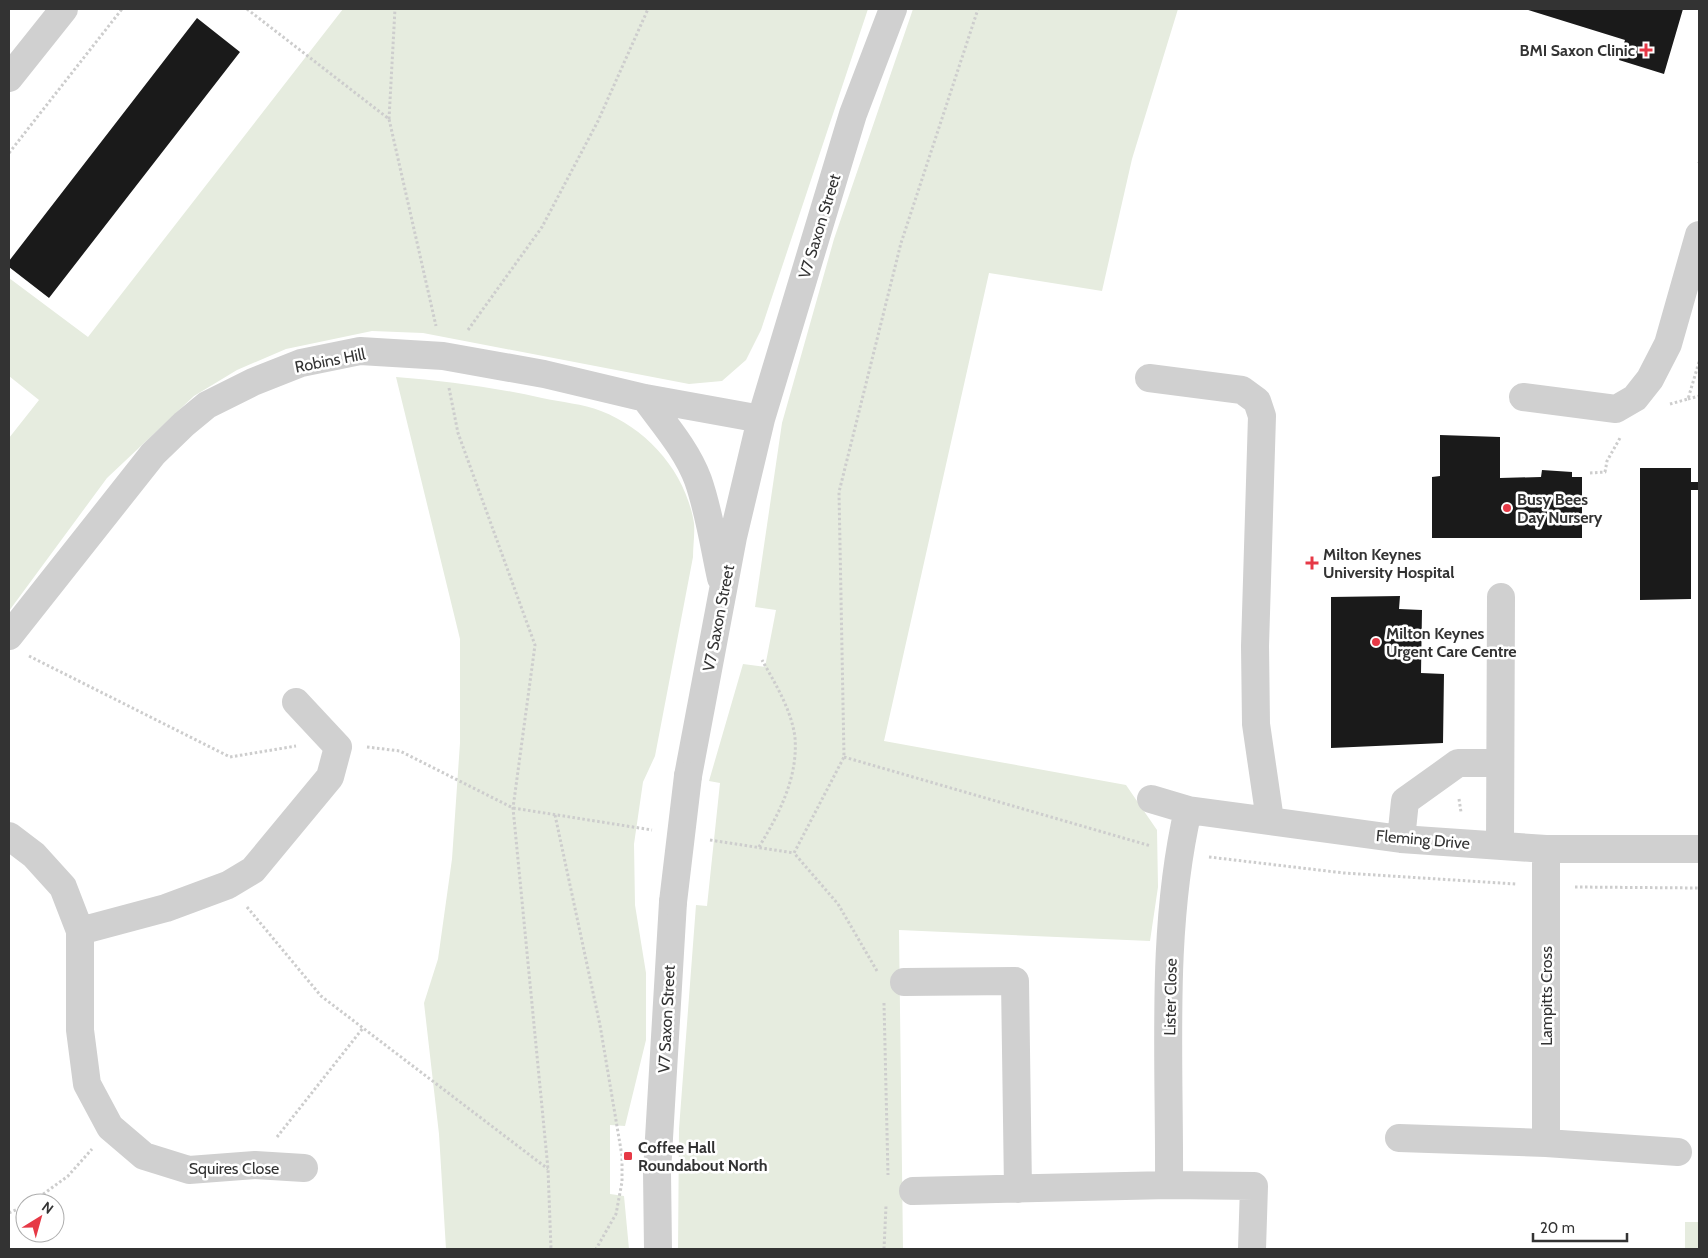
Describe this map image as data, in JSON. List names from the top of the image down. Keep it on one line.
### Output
{"streets":{"street":["V7 Saxon Street","Robins Hill","Fleming Drive","Lampitts Cross","Lister Close","Squires Close"]},"crossings":[["V7 Saxon Street","Robins Hill"],["Fleming Drive","Lampitts Cross"],["Fleming Drive","Lister Close"]],"places":{"health":["BMI Saxon Clinic","Milton Keynes University Hospital"],"other":["Busy Bees Day Nursery","Milton Keynes Urgent Care Centre"],"transit":["Coffee Hall Roundabout North"]},"scale_bar":"20 m","north":"top right"}
